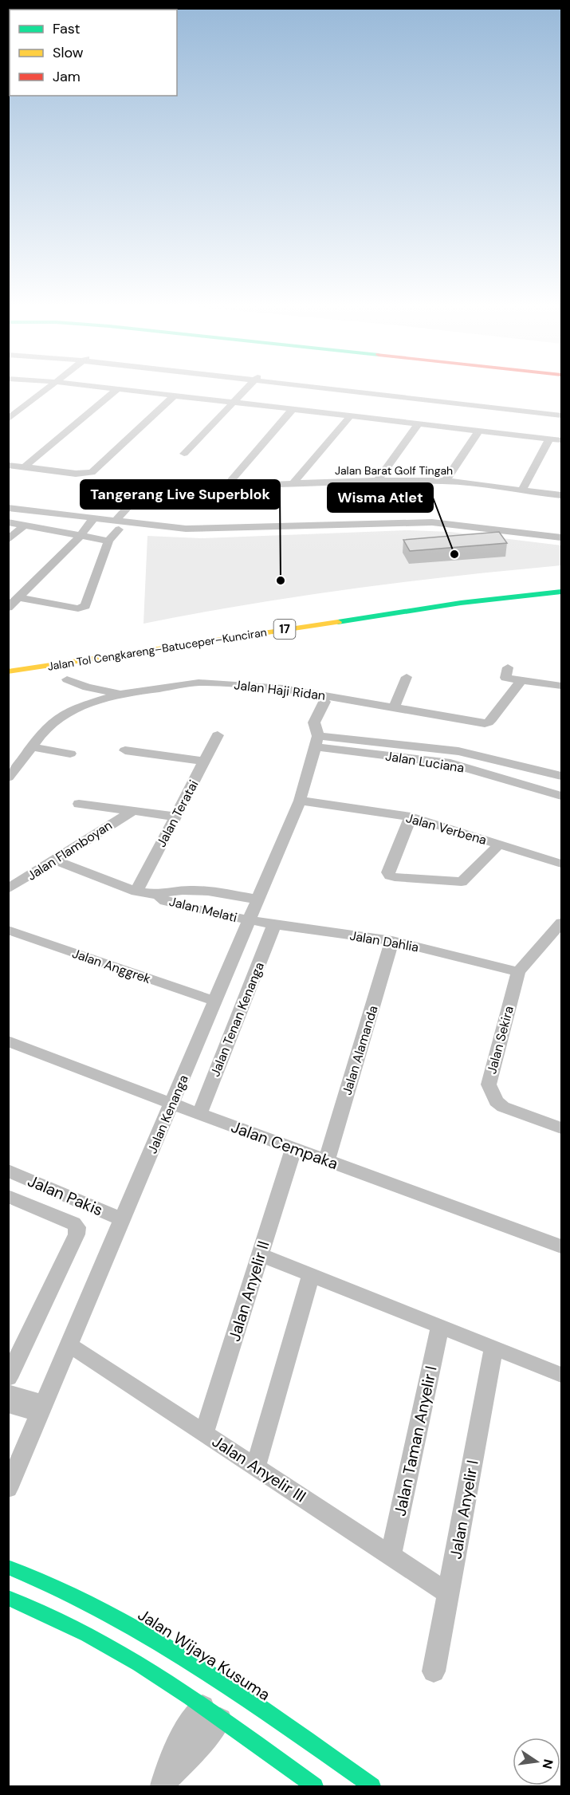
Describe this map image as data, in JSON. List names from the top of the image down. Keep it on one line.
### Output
{"streets":{"main road":["17","Jalan Tol Cengkareng–Batuceper–Kunciran","Jalan Wijaya Kusuma"],"street":["Jalan Barat Golf Tingah","Jalan Haji Ridan","Jalan Luciana","Jalan Teratai","Jalan Verbena","Jalan Flamboyan","Jalan Melati","Jalan Dahlia","Jalan Anggrek","Jalan Tenan Kenanga","Jalan Sekira","Jalan Alamanda","Jalan Kenanga","Jalan Cempaka","Jalan Pakis","Jalan Anyelir II","Jalan Taman Anyelir I","Jalan Anyelir III","Jalan Anyelir I"]},"crossings":[["Jalan Luciana","Jalan Kenanga"],["Jalan Teratai","Jalan Melati"],["Jalan Verbena","Jalan Kenanga"],["Jalan Flamboyan","Jalan Melati"],["Jalan Melati","Jalan Dahlia"],["Jalan Melati","Jalan Kenanga"],["Jalan Dahlia","Jalan Tenan Kenanga"],["Jalan Dahlia","Jalan Sekira"],["Jalan Dahlia","Jalan Alamanda"],["Jalan Dahlia","Jalan Kenanga"],["Jalan Anggrek","Jalan Kenanga"],["Jalan Tenan Kenanga","Jalan Cempaka"],["Jalan Alamanda","Jalan Cempaka"],["Jalan Kenanga","Jalan Cempaka"],["Jalan Kenanga","Jalan Pakis"],["Jalan Kenanga","Jalan Anyelir III"],["Jalan Cempaka","Jalan Anyelir II"],["Jalan Anyelir II","Jalan Anyelir III"],["Jalan Taman Anyelir I","Jalan Anyelir III"],["Jalan Anyelir III","Jalan Anyelir I"]],"places":["Wisma Atlet","Tangerang Live Superblok"],"legend":["Fast","Slow","Jam"],"north":"right"}
